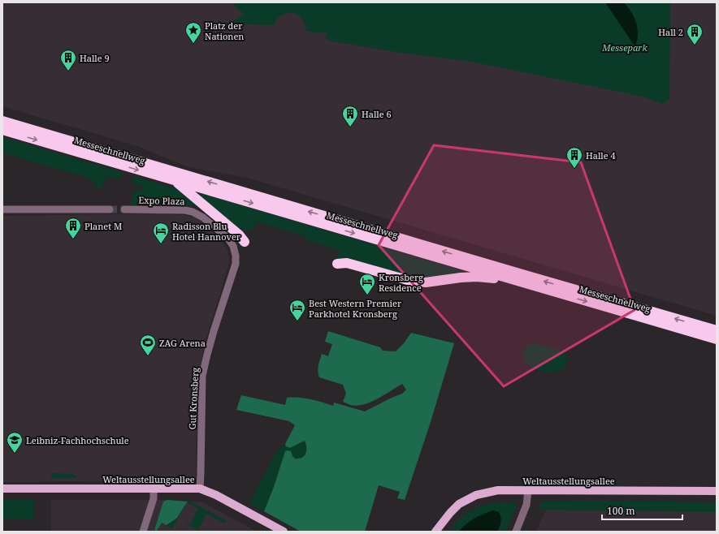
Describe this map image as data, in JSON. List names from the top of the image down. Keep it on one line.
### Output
{"streets":{"highway":["Messeschnellweg"],"main road":["Weltausstellungsallee"],"street":["Expo Plaza","Gut Kronsberg"]},"crossings":[["Expo Plaza","Gut Kronsberg"],["Gut Kronsberg","Weltausstellungsallee"]],"parks":["Messepark"],"places":{"place":["Platz der Nationen"],"building":["Hall 2","Halle 9","Halle 6","Halle 4","Planet M"],"hotel":["Radisson Blu Hotel Hannover","Kronsberg Residence","Best Western Premier Parkhotel Kronsberg"],"sports":["ZAG Arena"],"school or university":["Leibniz-Fachhochschule"]},"scale_bar":"100 m"}
